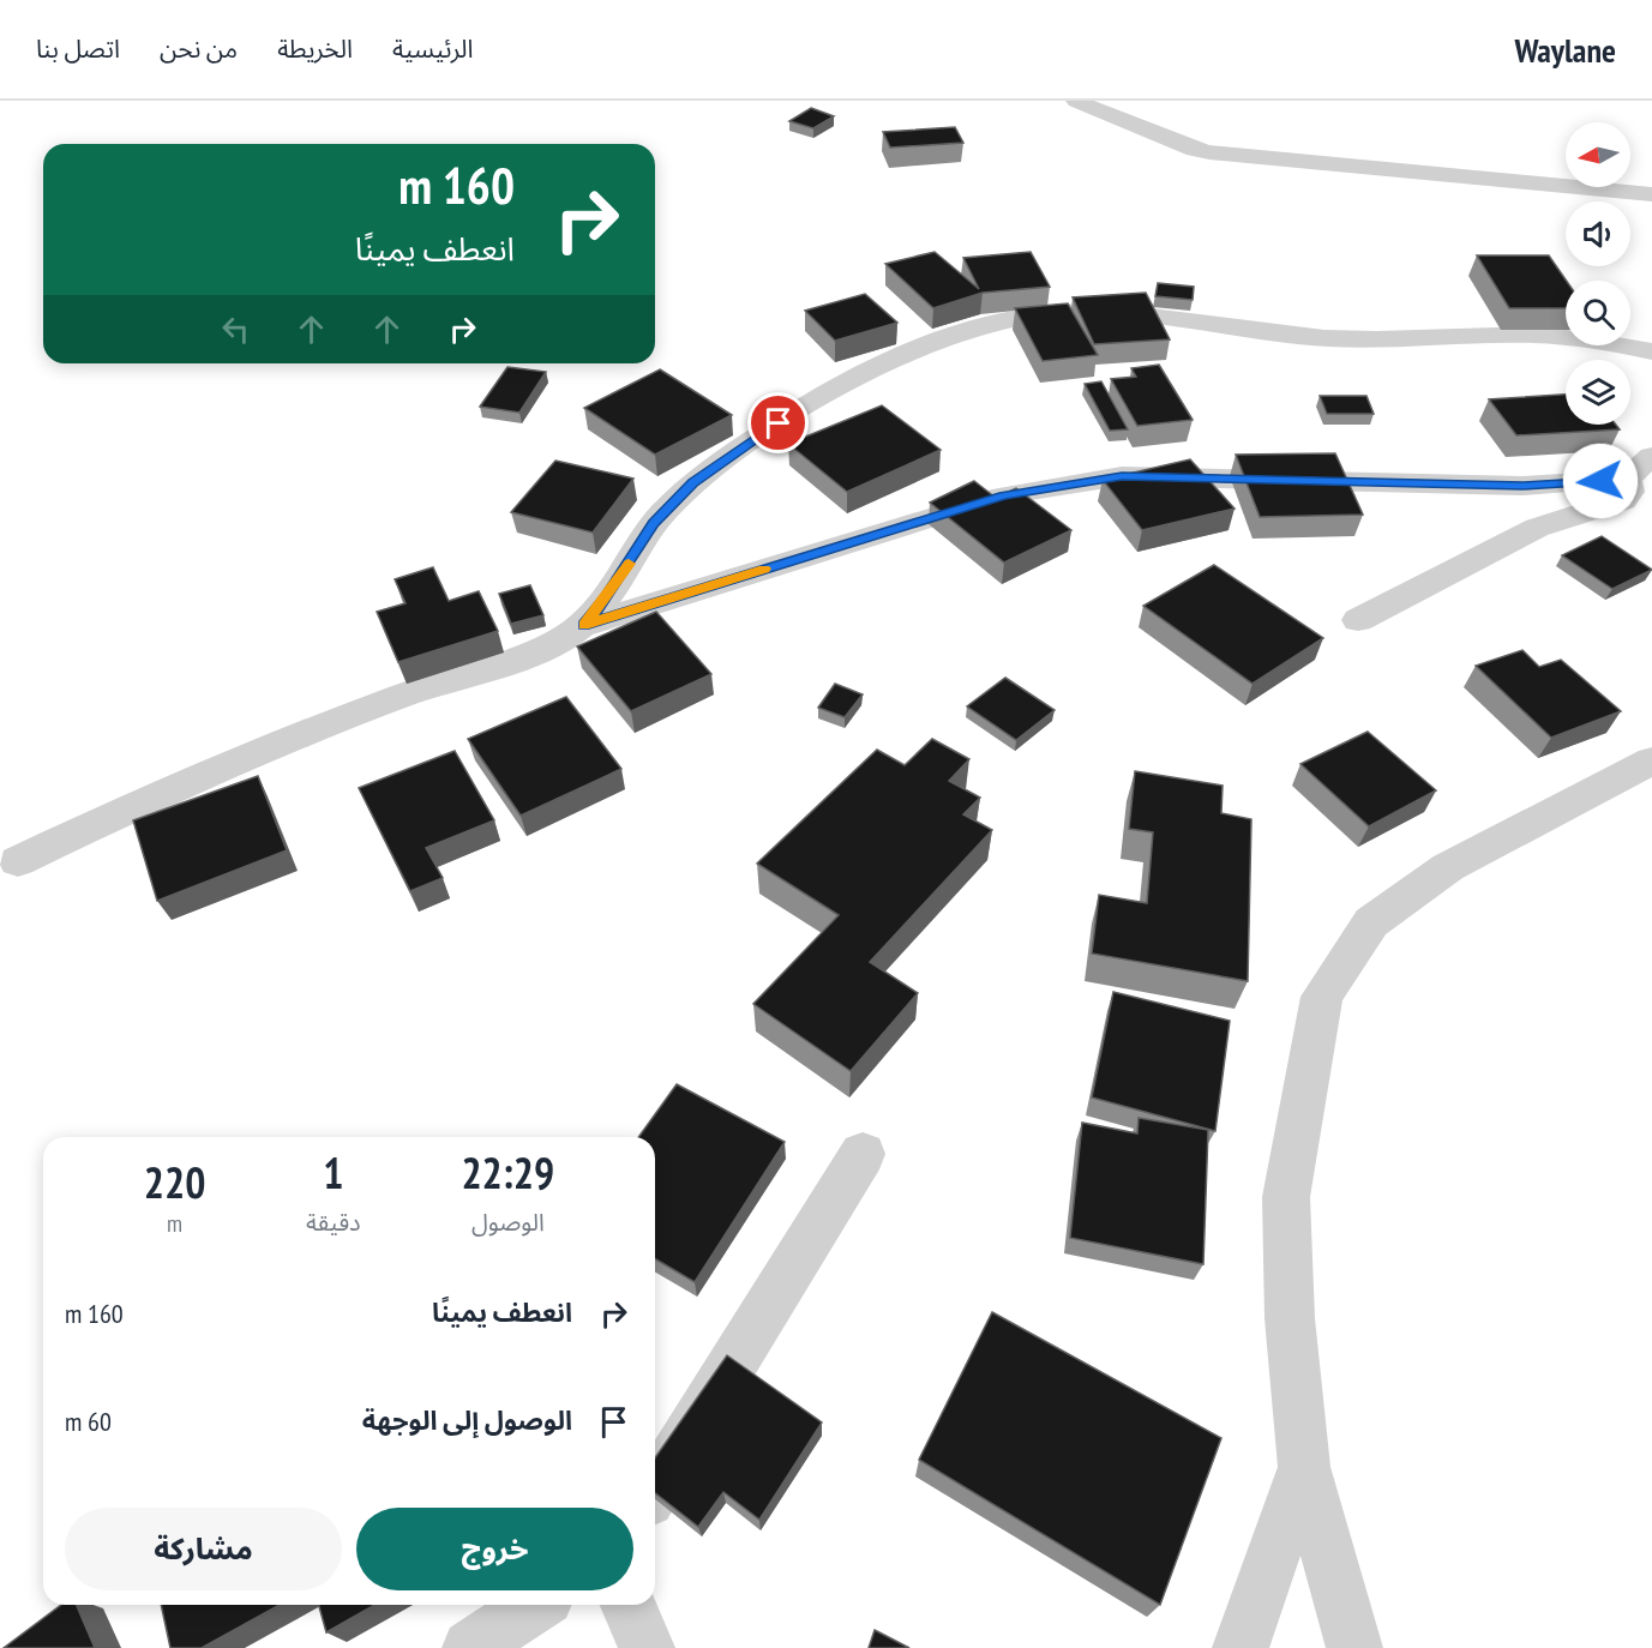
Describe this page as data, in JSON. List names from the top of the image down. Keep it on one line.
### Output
{"north":"left","page":{"header":"Waylane","nav":["الرئيسية","الخريطة","من نحن","اتصل بنا"],"turn":["160 m","انعطف يمينًا"],"eta":["22:29","الوصول","1","دقيقة","220","m"],"list":[{"name":"انعطف يمينًا","value":"160 m"},{"name":"الوصول إلى الوجهة","value":"60 m"}],"buttons":["خروج","مشاركة"]}}
